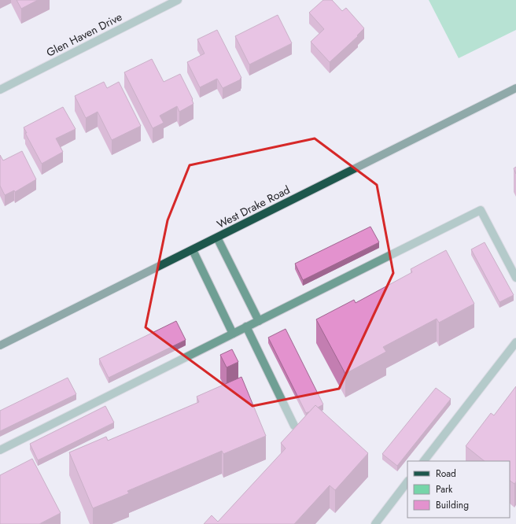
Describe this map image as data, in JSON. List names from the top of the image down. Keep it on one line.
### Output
{"streets":{"main road":["West Drake Road"],"street":["Glen Haven Drive"]},"legend":["Road","Park","Building"]}
